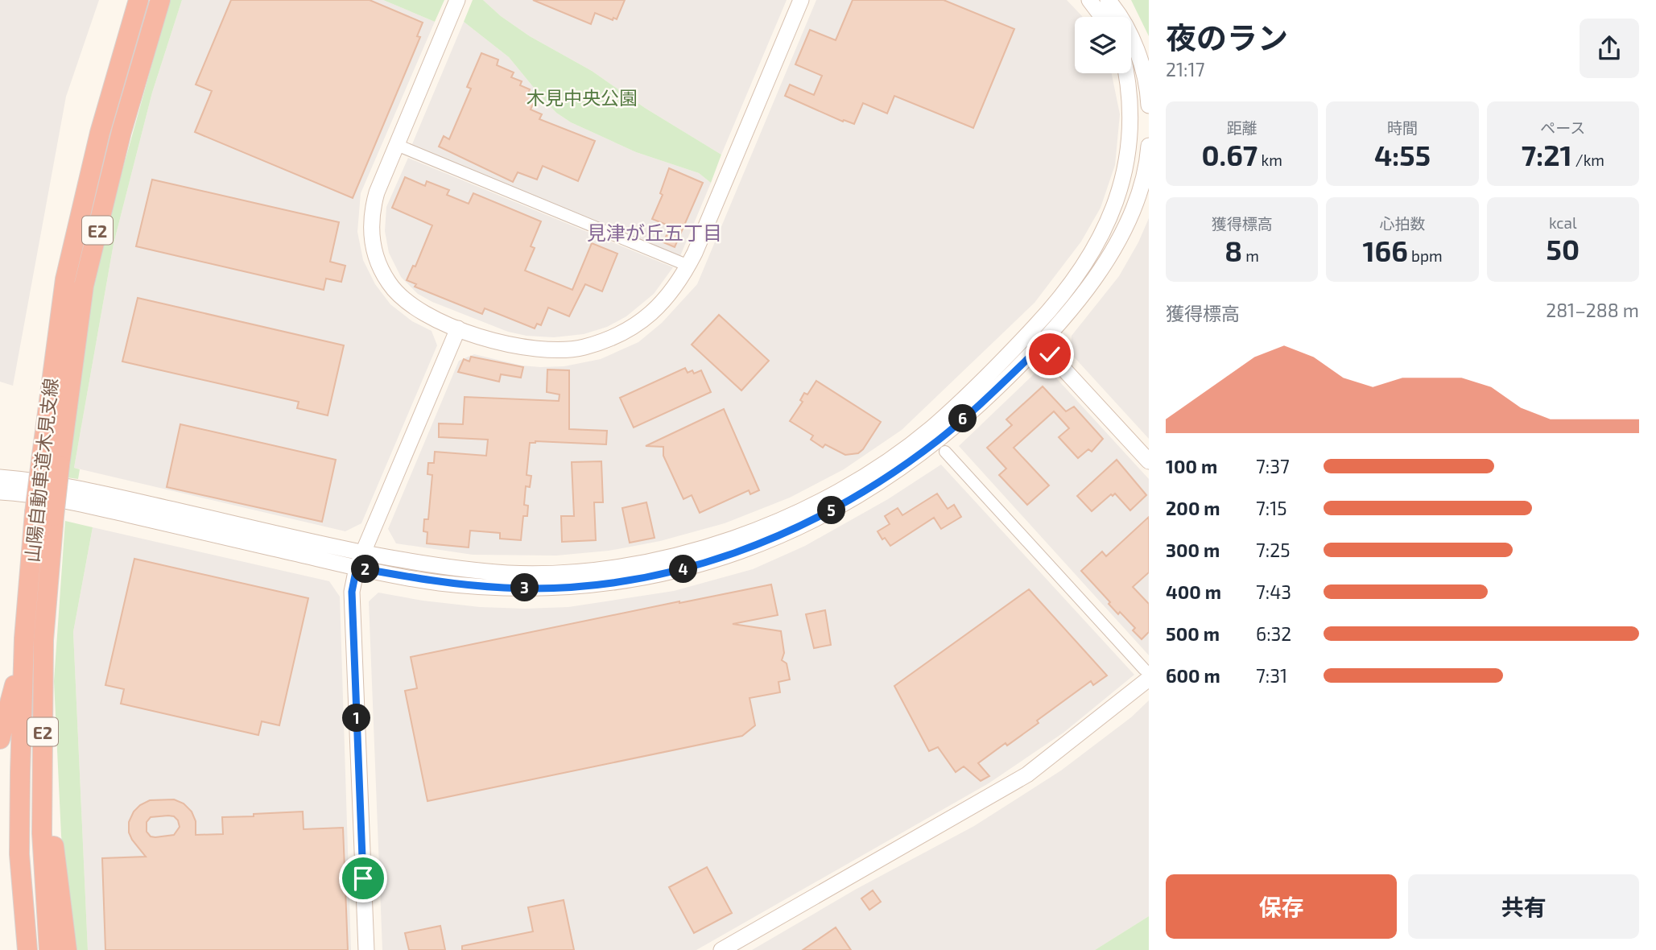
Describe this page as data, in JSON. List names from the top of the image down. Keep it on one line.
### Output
{"streets":{"highway":["E2","山陽自動車道木見支線"]},"districts":["見津が丘五丁目"],"parks":["木見中央公園"],"page":{"heading":["夜のラン","21:17"],"stats":[["距離","0.67 km"],["時間","4:55"],["ペース","7:21 /km"],["獲得標高","8 m"],["心拍数","166 bpm"],["kcal","50"]],"chart":["獲得標高","281–288 m"],"pins":["6","5","2","4","3","1"],"list":[{"name":"100 m","note":"7:37"},{"name":"200 m","note":"7:15"},{"name":"300 m","note":"7:25"},{"name":"400 m","note":"7:43"},{"name":"500 m","note":"6:32"},{"name":"600 m","note":"7:31"}],"buttons":["保存","共有"]}}
